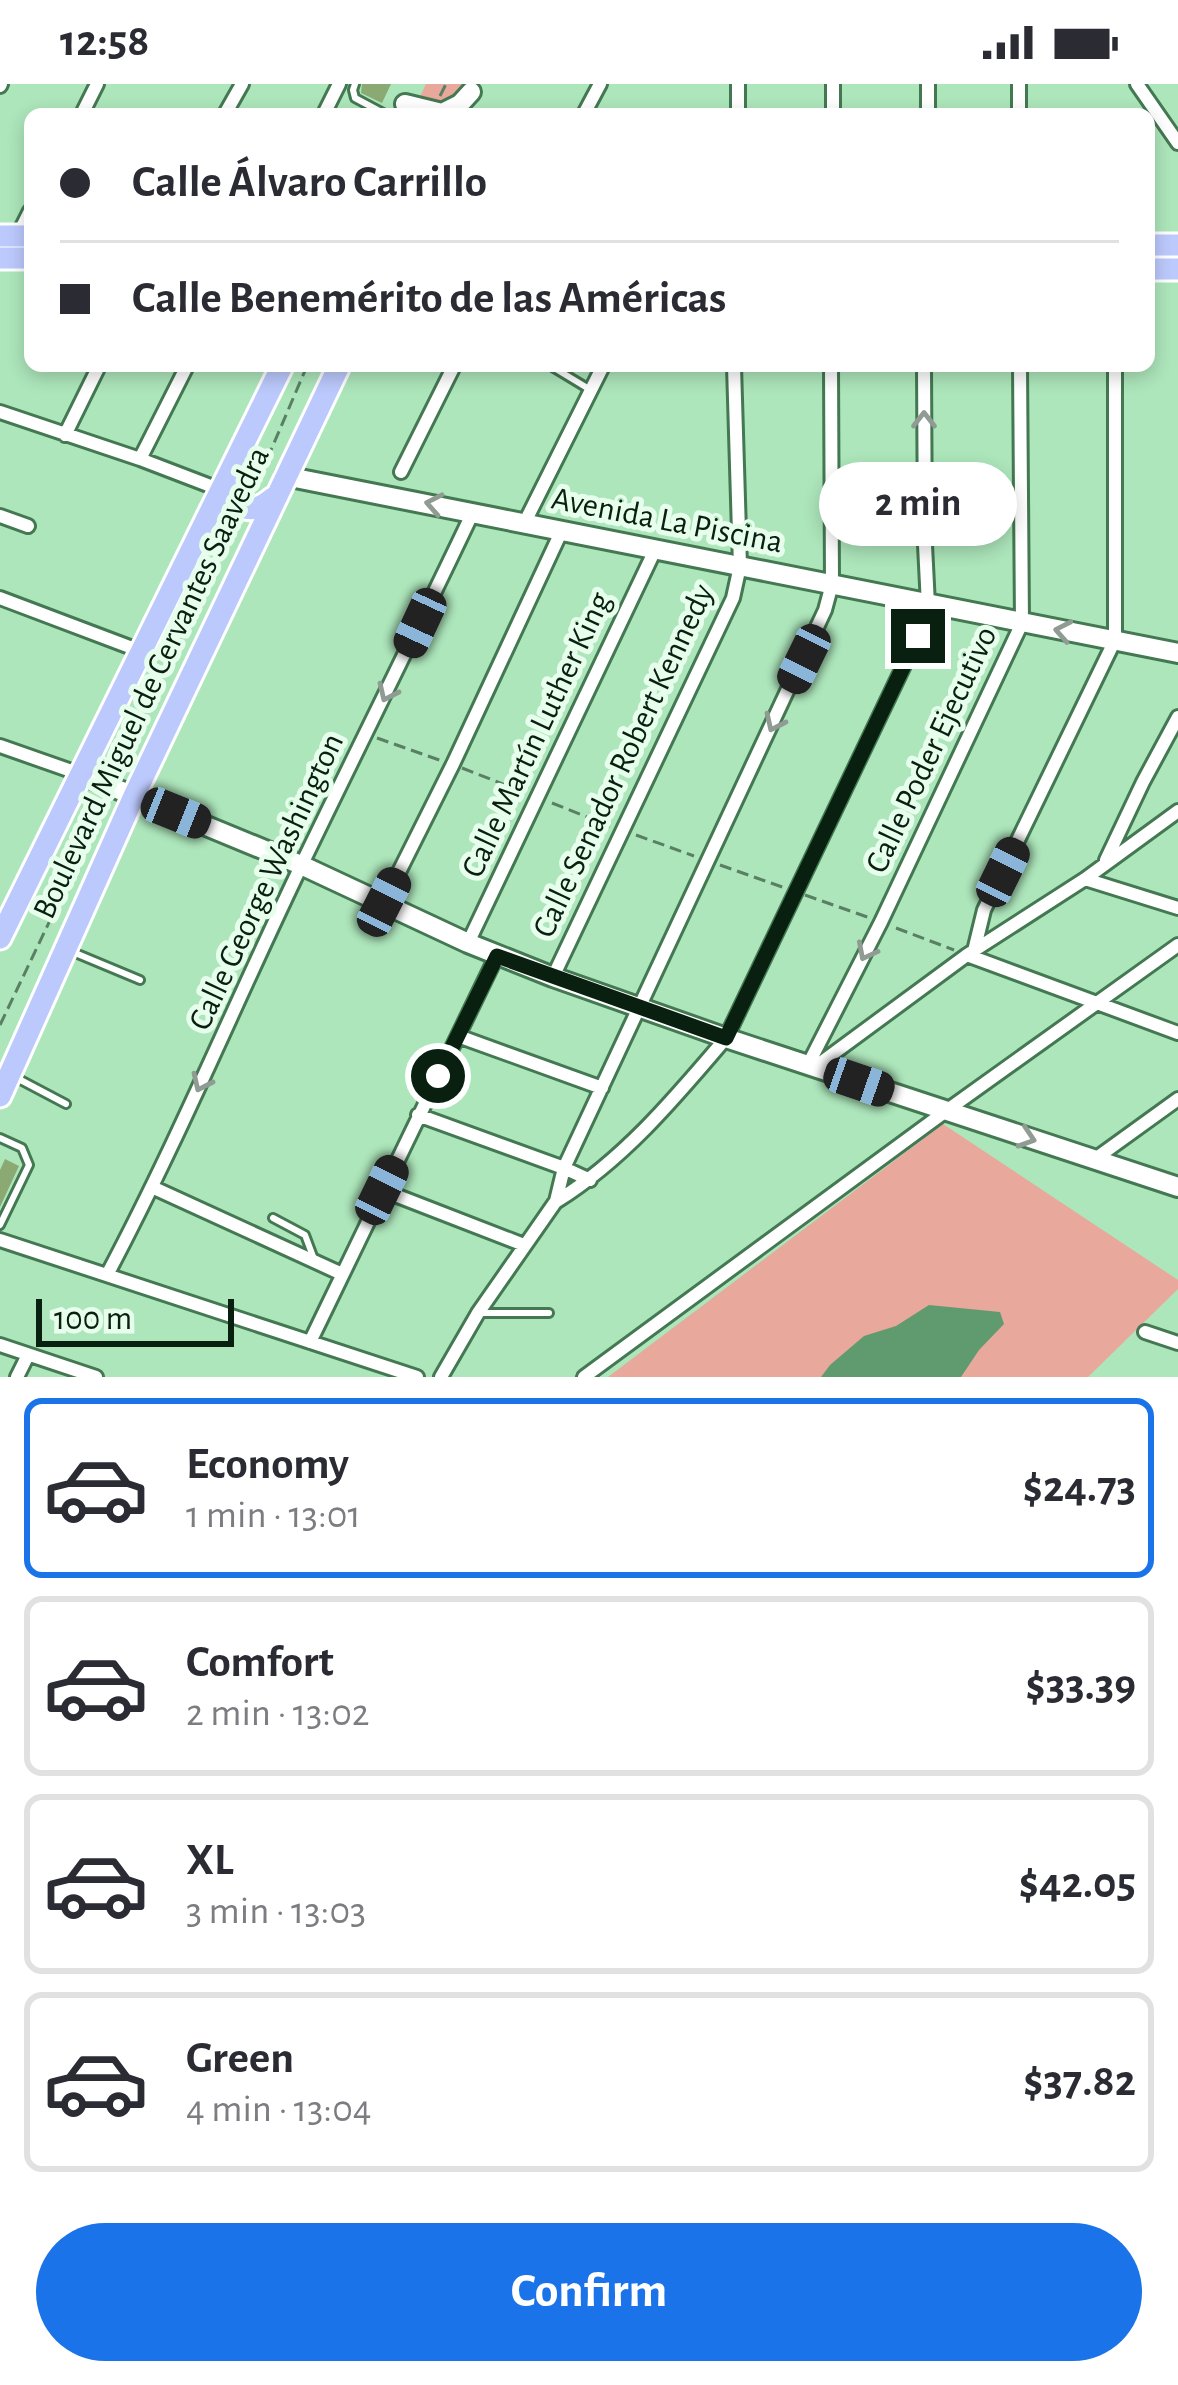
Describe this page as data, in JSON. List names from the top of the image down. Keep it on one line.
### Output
{"streets":{"main road":["Boulevard Miguel de Cervantes Saavedra"],"street":["Avenida La Piscina","Calle Martín Luther King","Calle Poder Ejecutivo","Calle Senador Robert Kennedy","Calle George Washington"]},"crossings":[["Avenida La Piscina","Boulevard Miguel de Cervantes Saavedra"],["Avenida La Piscina","Calle Martín Luther King"],["Avenida La Piscina","Calle Poder Ejecutivo"],["Avenida La Piscina","Calle Senador Robert Kennedy"],["Avenida La Piscina","Calle George Washington"]],"scale_bar":"100 m","page":{"status":"12:58","banner":["Calle Álvaro Carrillo","Calle Benemérito de las Américas"],"bubble":"2 min","scale":"100 m","list":[{"name":"Economy","note":"1 min · 13:01","value":"$24.73"},{"name":"Comfort","note":"2 min · 13:02","value":"$33.39"},{"name":"XL","note":"3 min · 13:03","value":"$42.05"},{"name":"Green","note":"4 min · 13:04","value":"$37.82"}],"buttons":"Confirm"}}
